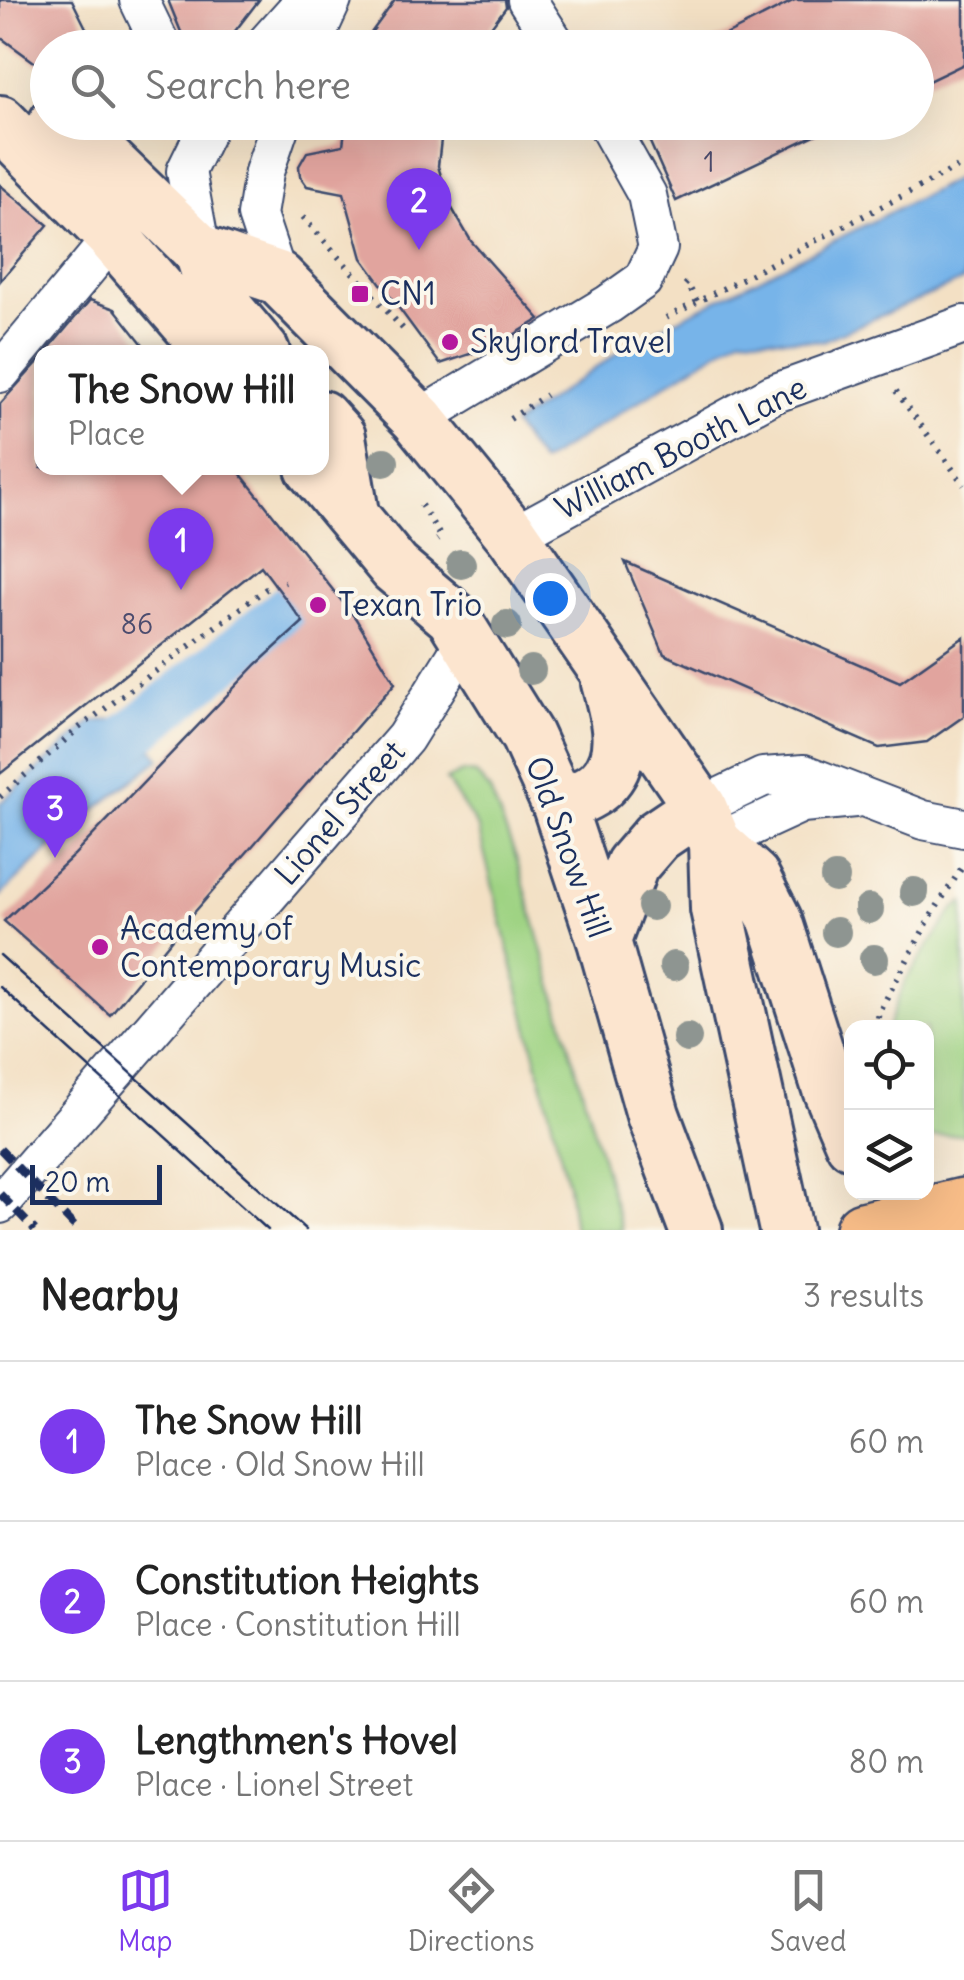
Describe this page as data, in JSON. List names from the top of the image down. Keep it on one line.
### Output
{"streets":{"main road":["Old Snow Hill"],"street":["William Booth Lane","Lionel Street"]},"crossings":[["Lionel Street","Old Snow Hill"]],"places":{"transit":["CN1"],"other":["Skylord Travel","Texan Trio","Academy of Contemporary Music"]},"house_numbers":["1","86"],"scale_bar":"20 m","page":{"search":"Search here","pins":["2","1","3"],"popup":["The Snow Hill","Place"],"scale":"20 m","heading":["Nearby","3 results"],"list":[{"mark":"1","name":"The Snow Hill","note":"Place · Old Snow Hill","value":"60 m"},{"mark":"2","name":"Constitution Heights","note":"Place · Constitution Hill","value":"60 m"},{"mark":"3","name":"Lengthmen's Hovel","note":"Place · Lionel Street","value":"80 m"}],"nav":["Map","Directions","Saved"]}}
